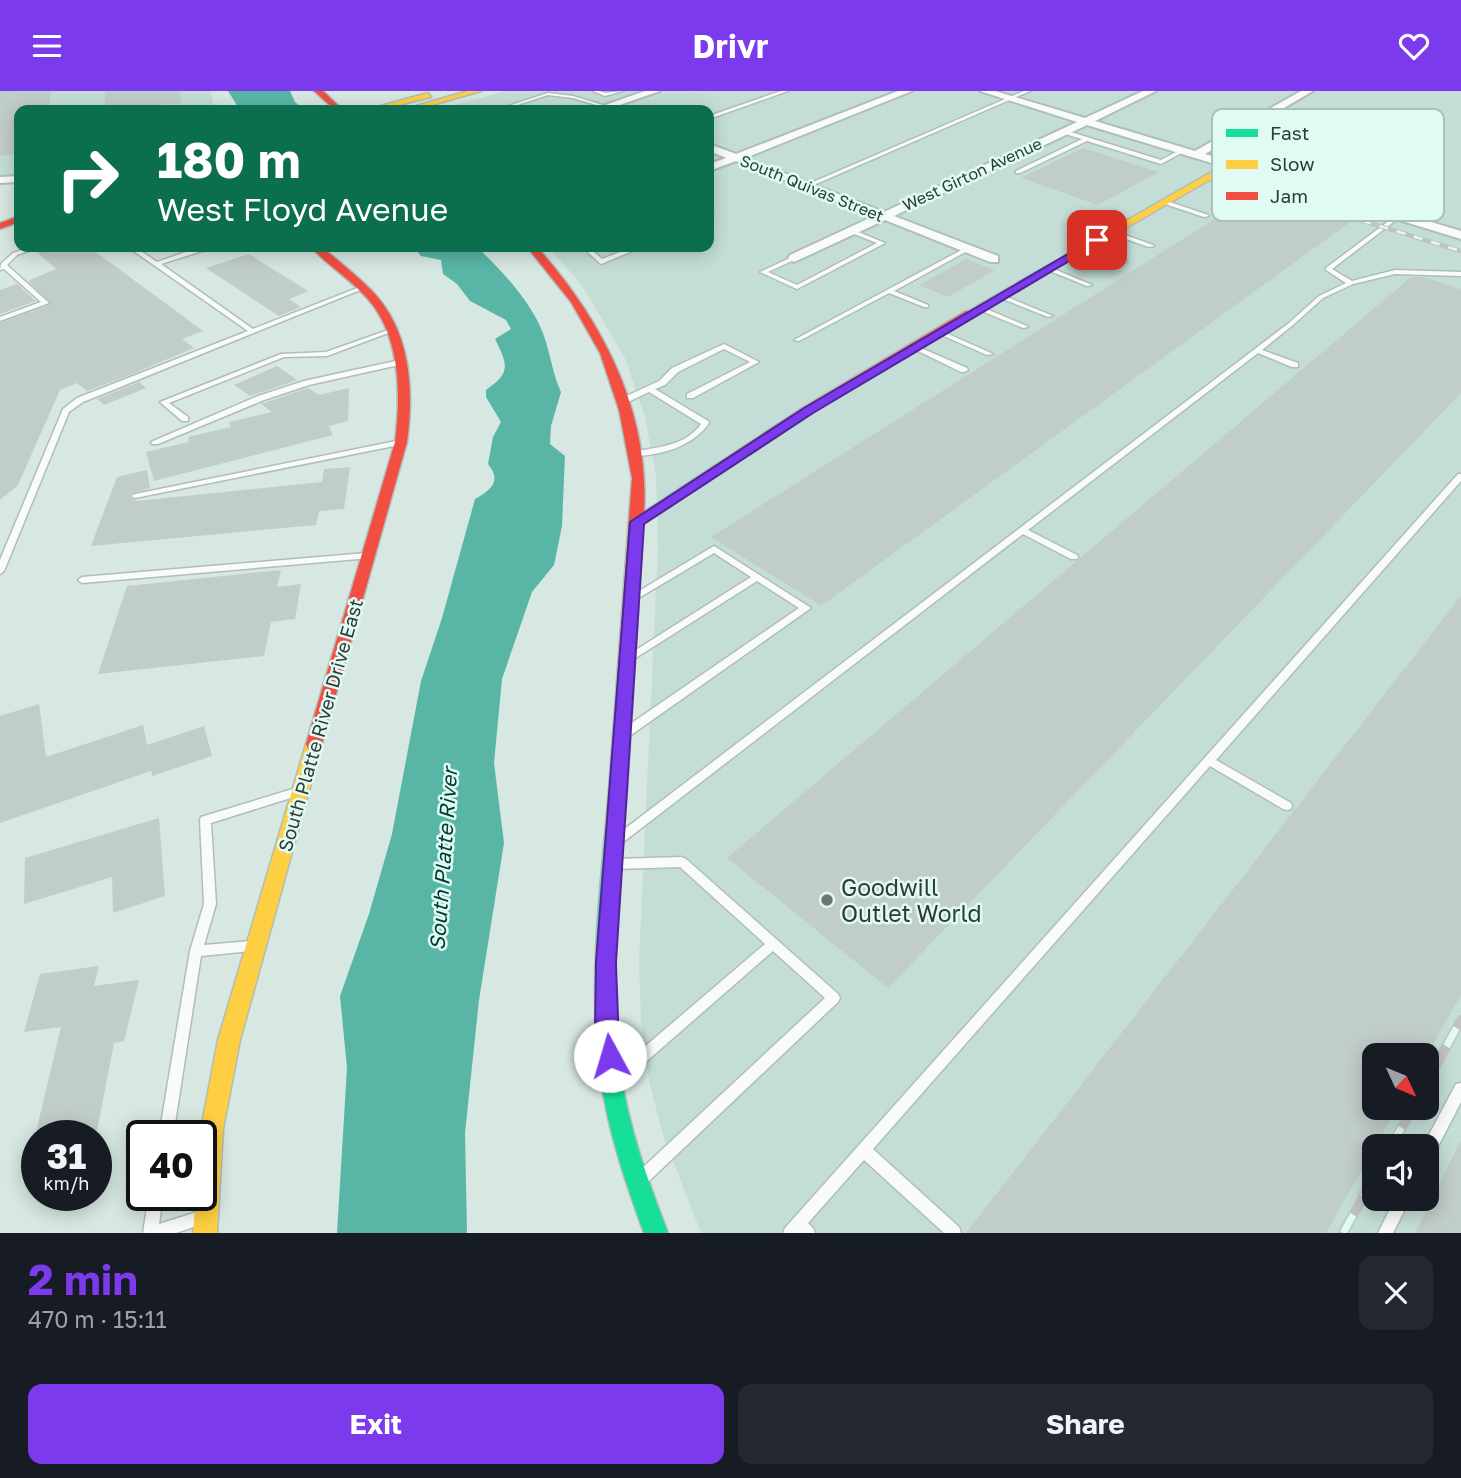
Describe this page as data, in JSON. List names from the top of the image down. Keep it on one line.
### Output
{"streets":{"main road":["South Platte River Drive East"],"street":["West Girton Avenue","South Quivas Street"]},"crossings":[["West Girton Avenue","South Quivas Street"]],"water":["South Platte River"],"places":["Goodwill Outlet World"],"legend":["Fast","Slow","Jam"],"north":"bottom right","page":{"header":"Drivr","turn":["180 m","West Floyd Avenue"],"speed":"31 km/h","limit":"40","heading":["2 min","470 m · 15:11"],"buttons":["Exit","Share"]}}
